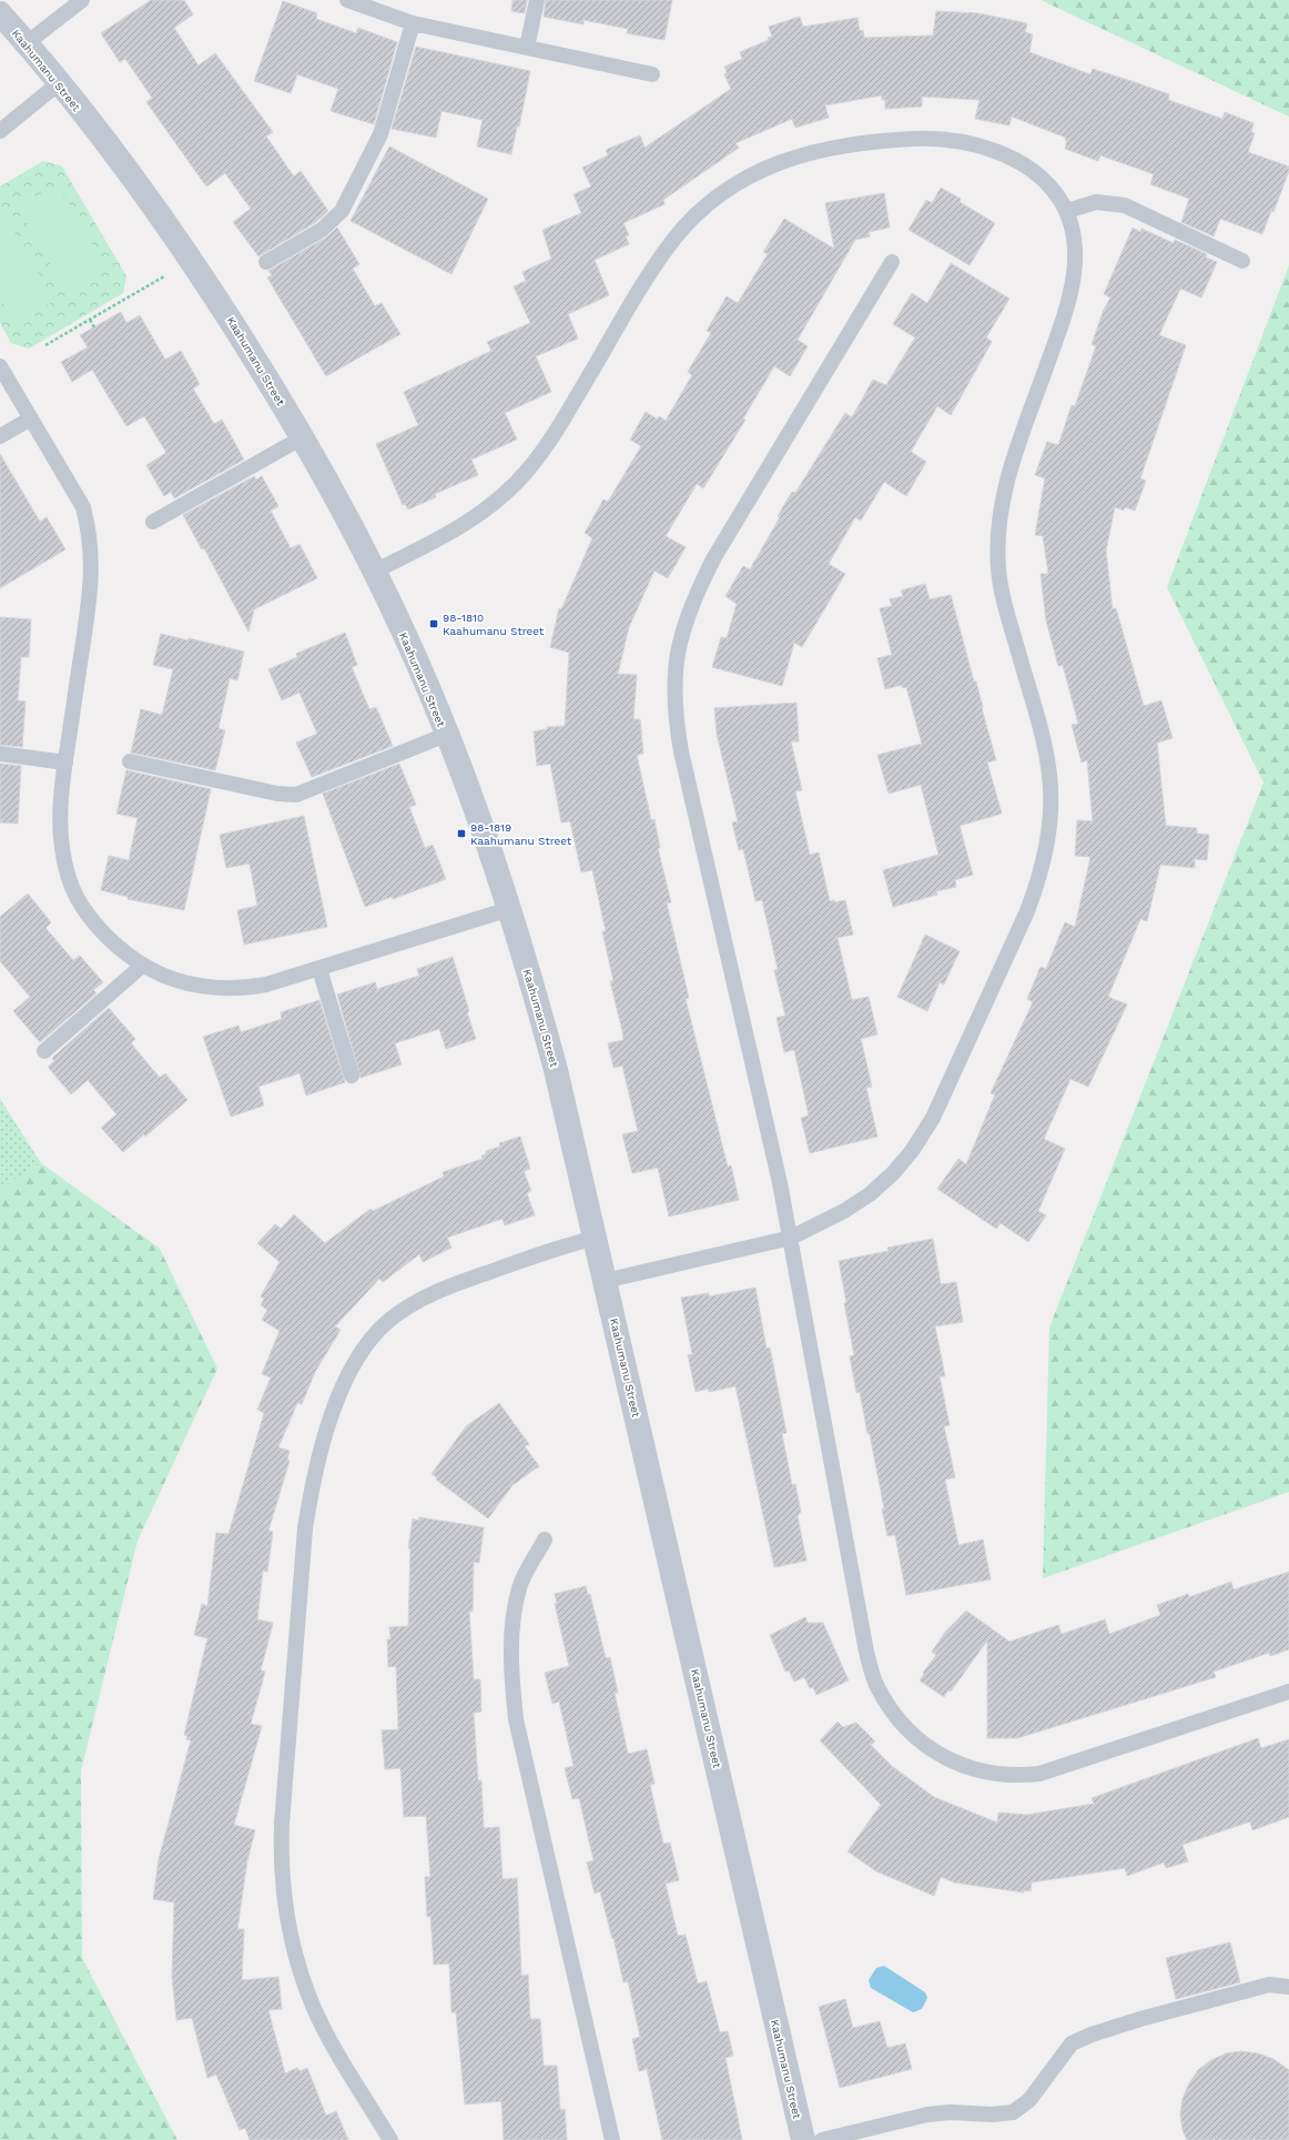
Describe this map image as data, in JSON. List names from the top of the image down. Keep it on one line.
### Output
{"streets":{"street":["Kaahumanu Street"]},"places":{"transit":["98-1810 Kaahumanu Street","98-1819 Kaahumanu Street"]}}
